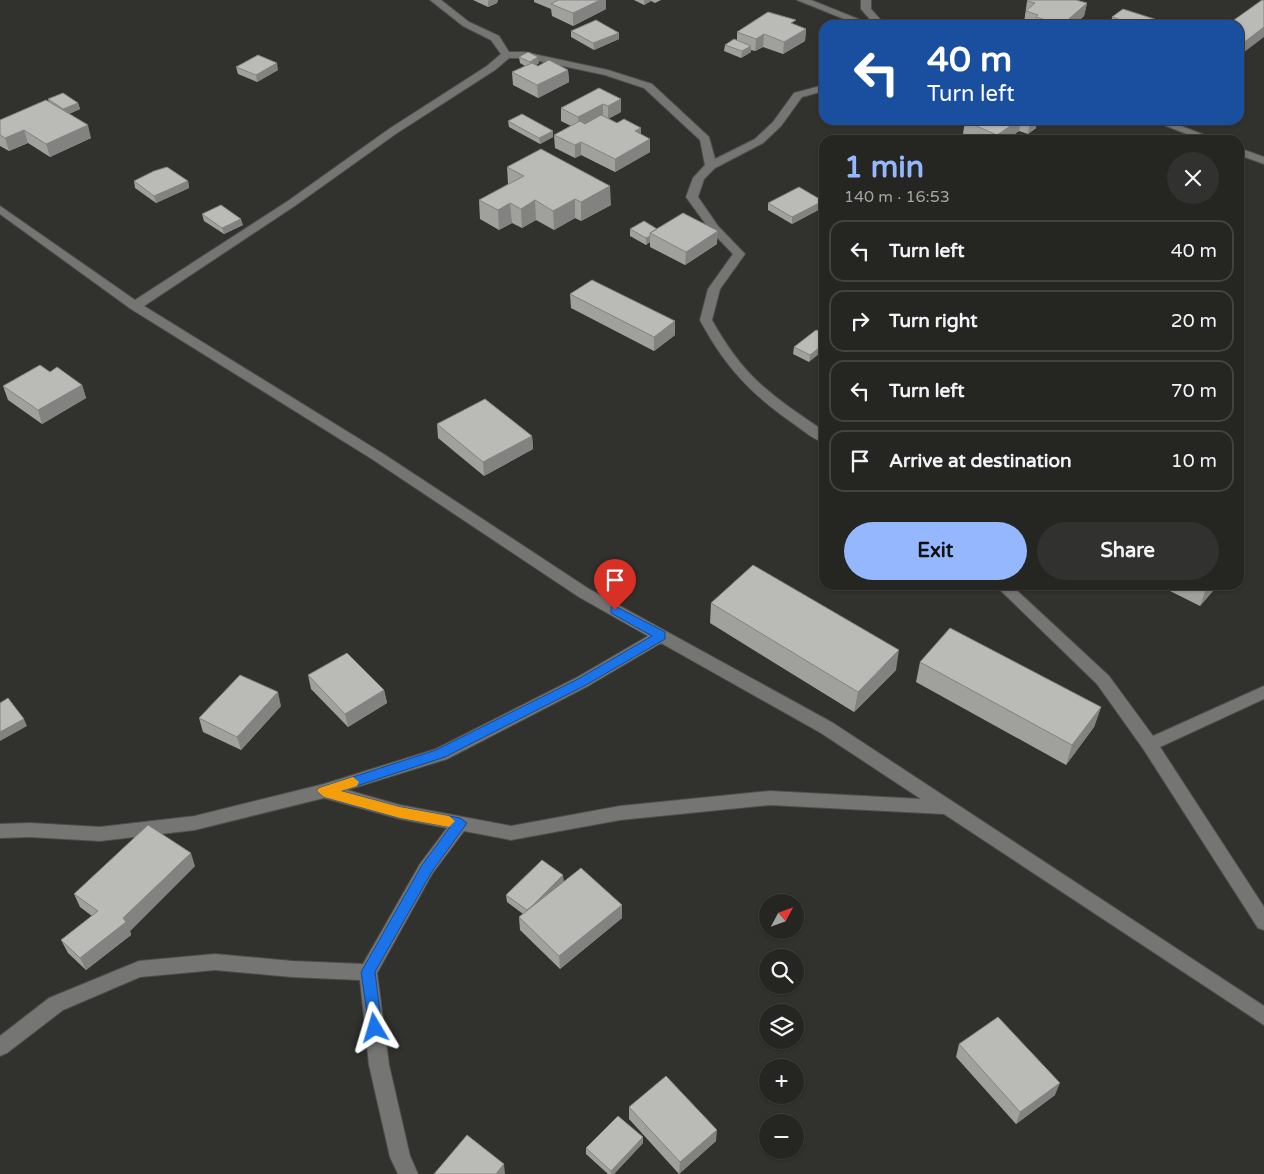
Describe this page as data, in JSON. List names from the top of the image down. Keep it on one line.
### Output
{"north":"top right","page":{"turn":["40 m","Turn left"],"heading":["1 min","140 m · 16:53"],"list":[{"name":"Turn left","value":"40 m"},{"name":"Turn right","value":"20 m"},{"name":"Turn left","value":"70 m"},{"name":"Arrive at destination","value":"10 m"}],"buttons":["Exit","Share"],"map_buttons":["+","−"]}}
